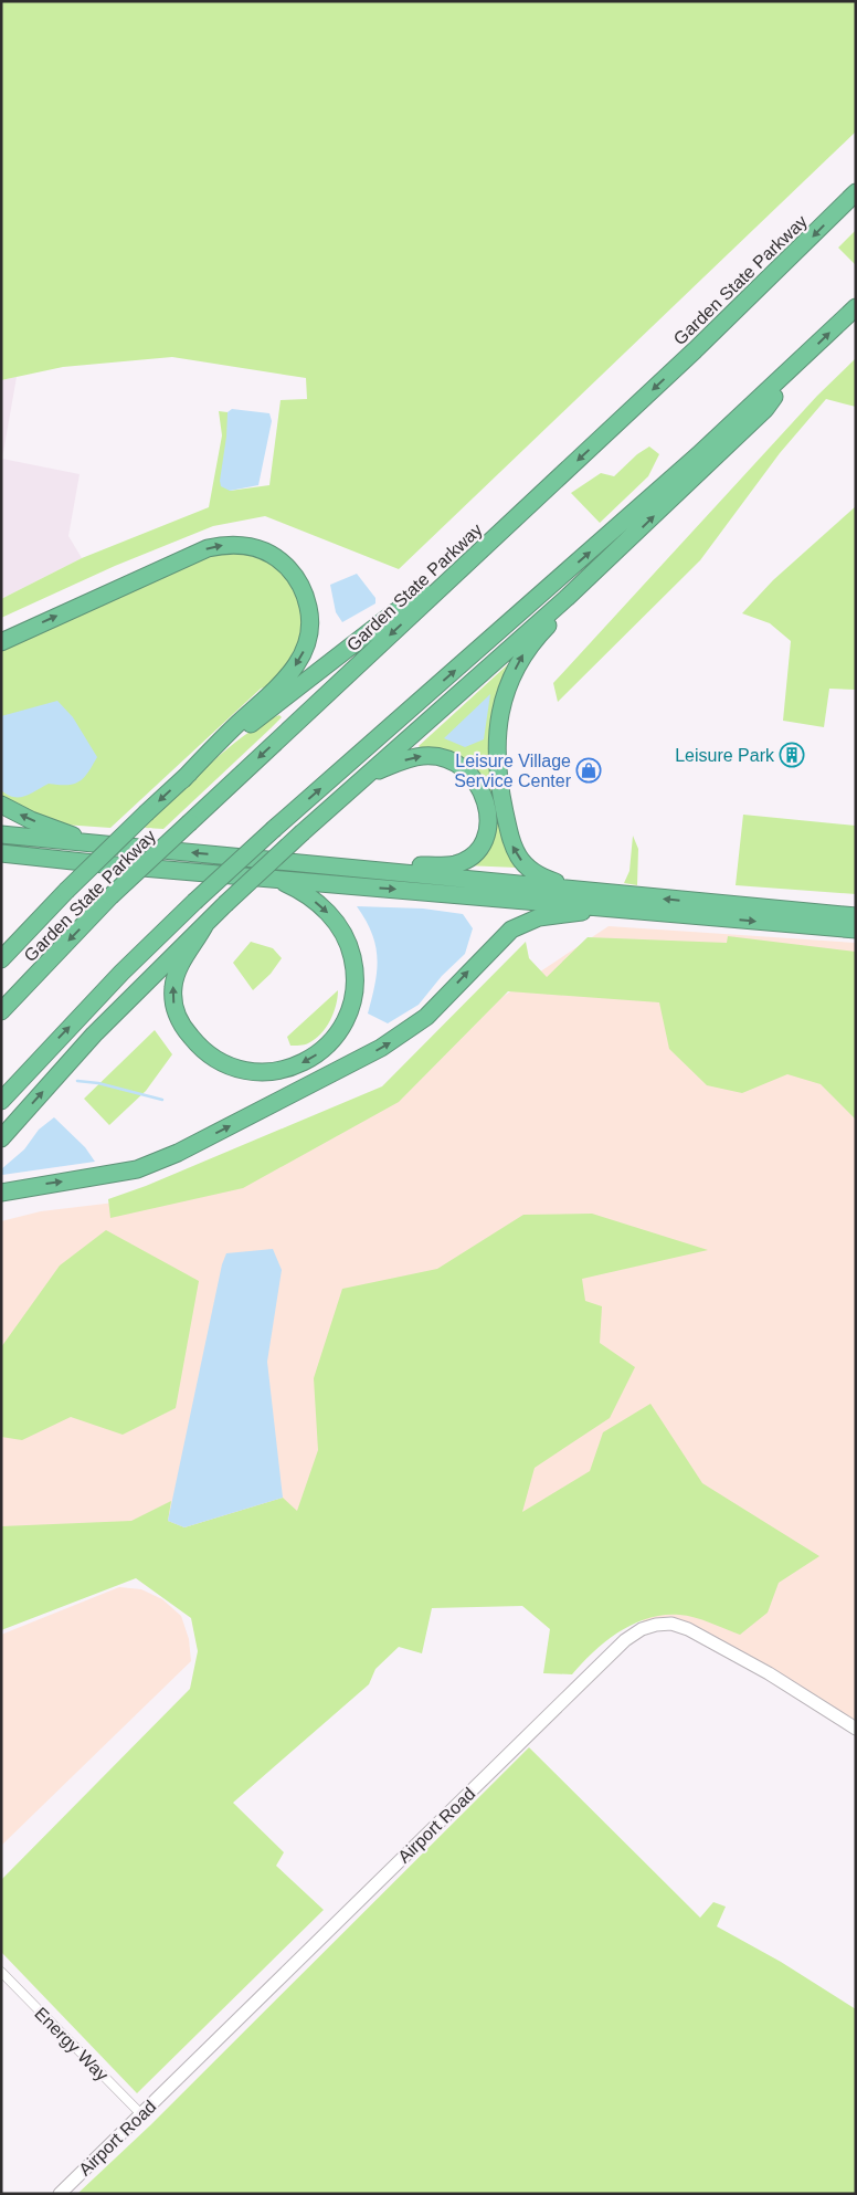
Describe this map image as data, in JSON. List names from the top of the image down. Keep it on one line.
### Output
{"streets":{"highway":["Garden State Parkway"],"street":["Airport Road","Energy Way"]},"crossings":[["Airport Road","Energy Way"]],"places":{"building":["Leisure Park"],"shop":["Leisure Village Service Center"]}}
